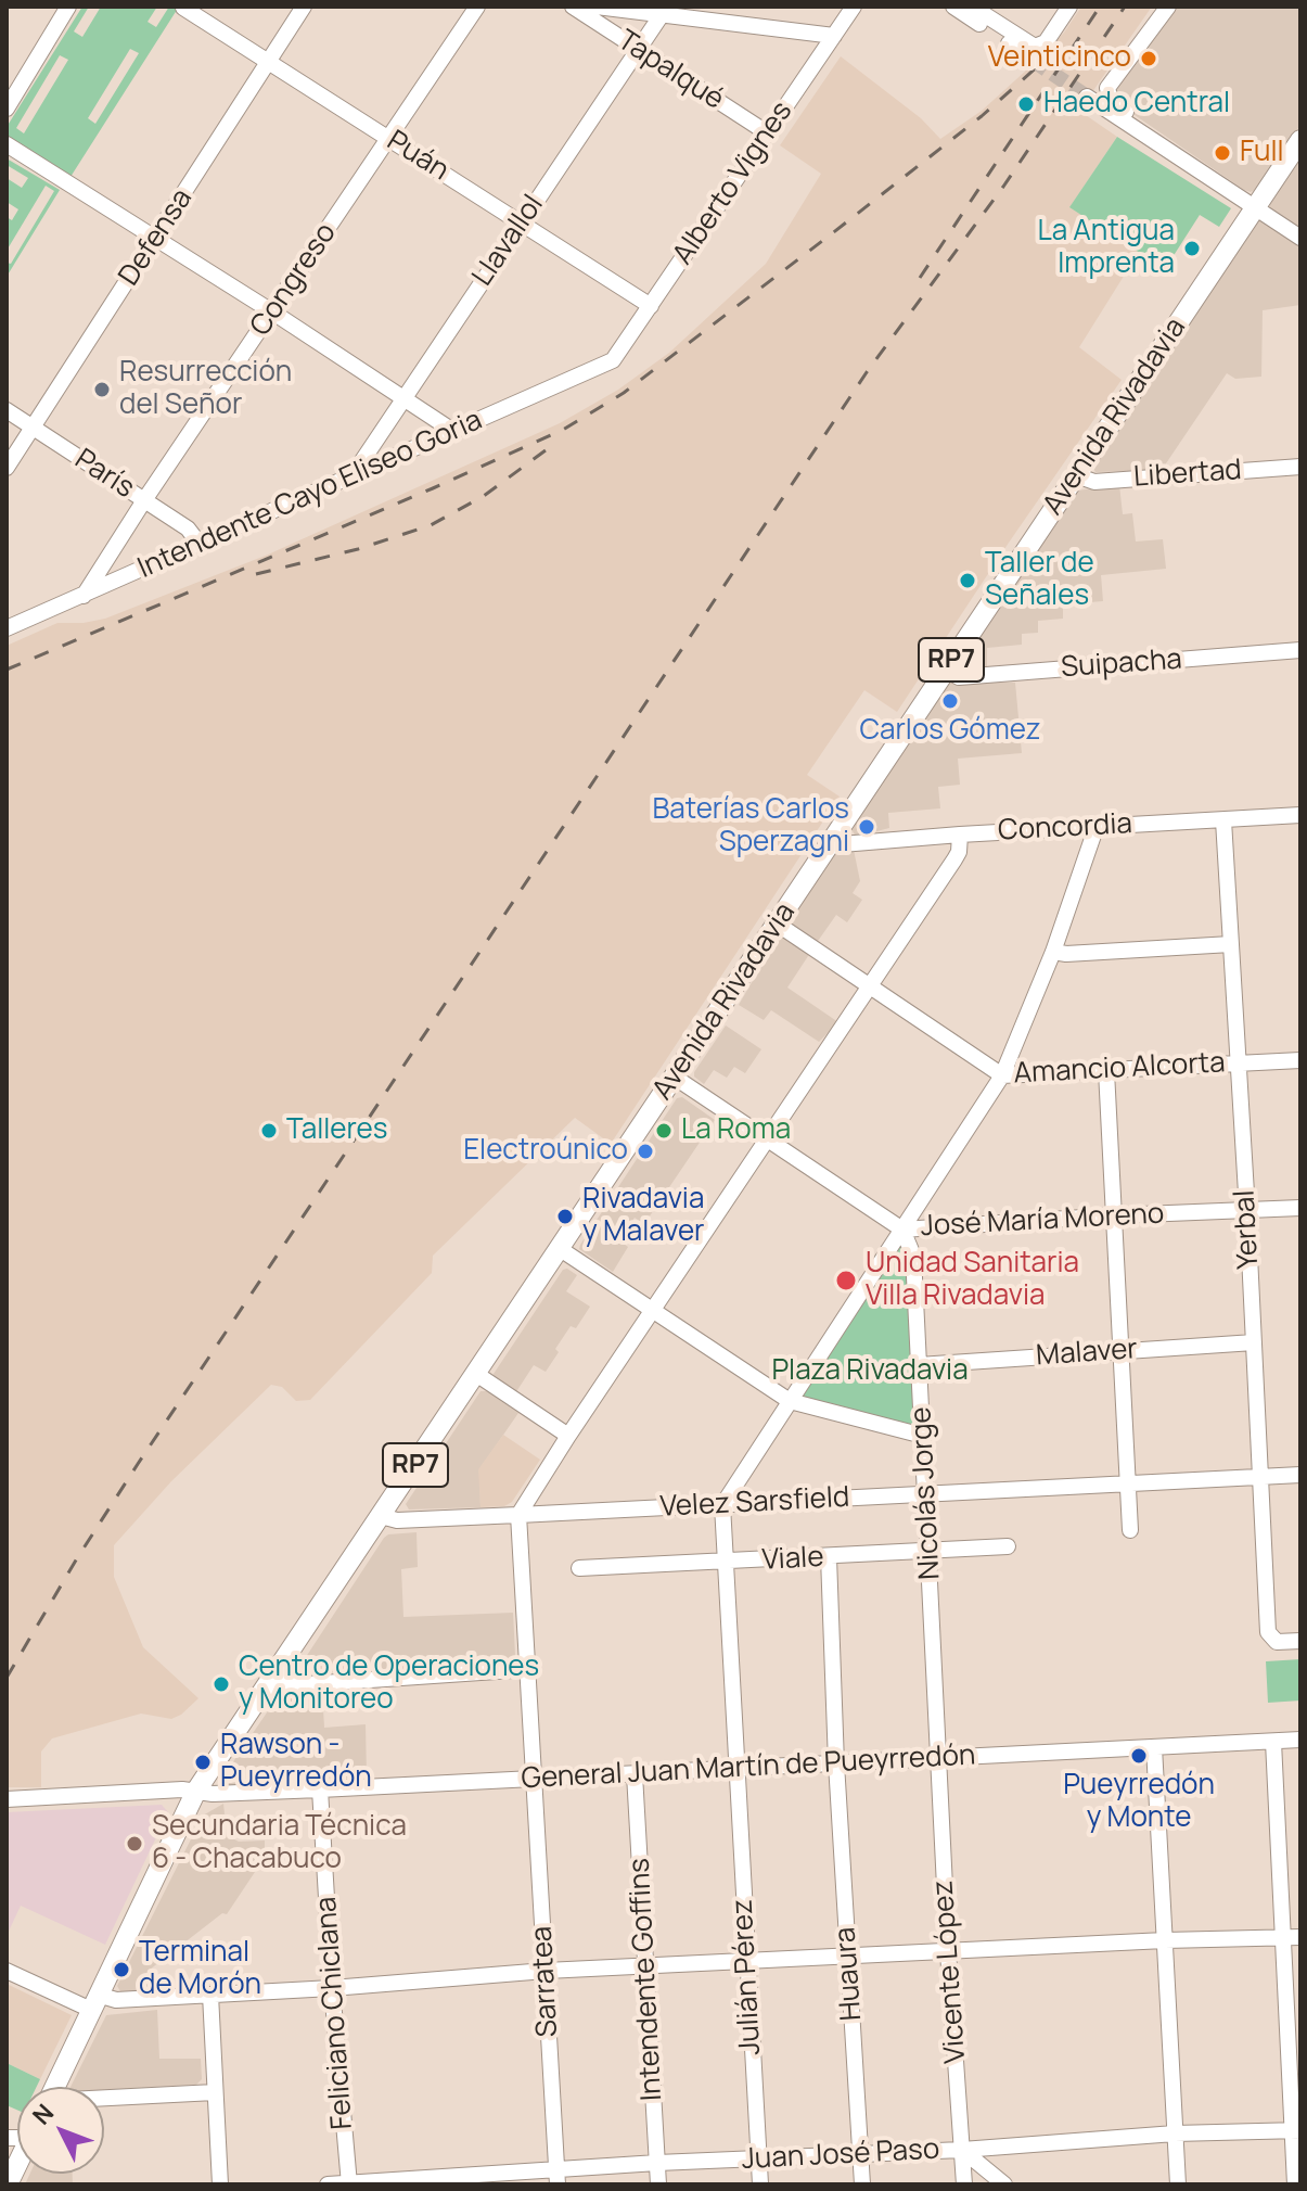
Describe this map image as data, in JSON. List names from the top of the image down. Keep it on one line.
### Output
{"streets":{"main road":["Avenida Rivadavia","RP7"],"street":["Tapalqué","Puán","Alberto Vignes","Defensa","Llavallol","Congreso","París","Libertad","Intendente Cayo Eliseo Goria","Suipacha","Concordia","Amancio Alcorta","José María Moreno","Yerbal","Malaver","Nicolás Jorge","Velez Sarsfield","Viale","General Juan Martín de Pueyrredón","Vicente López","Huaura","Julián Pérez","Intendente Goffins","Sarratea","Feliciano Chiclana","Juan José Paso"]},"crossings":[["Tapalqué","Alberto Vignes"],["Tapalqué","Llavallol"],["Puán","Alberto Vignes"],["Puán","Defensa"],["Puán","Llavallol"],["Puán","Congreso"],["Alberto Vignes","Intendente Cayo Eliseo Goria"],["Defensa","París"],["Llavallol","Intendente Cayo Eliseo Goria"],["Congreso","París"],["Congreso","Intendente Cayo Eliseo Goria"],["Avenida Rivadavia","Libertad"],["Avenida Rivadavia","Suipacha"],["Avenida Rivadavia","Concordia"],["Avenida Rivadavia","Amancio Alcorta"],["Avenida Rivadavia","José María Moreno"],["Avenida Rivadavia","Velez Sarsfield"],["Avenida Rivadavia","General Juan Martín de Pueyrredón"],["París","Intendente Cayo Eliseo Goria"],["Concordia","Yerbal"],["Amancio Alcorta","Yerbal"],["José María Moreno","Yerbal"],["José María Moreno","Nicolás Jorge"],["Yerbal","Malaver"],["Yerbal","Velez Sarsfield"],["Malaver","Nicolás Jorge"],["Nicolás Jorge","Velez Sarsfield"],["Nicolás Jorge","Viale"],["Nicolás Jorge","General Juan Martín de Pueyrredón"],["Nicolás Jorge","Vicente López"],["Velez Sarsfield","Julián Pérez"],["Velez Sarsfield","Sarratea"],["Viale","Huaura"],["Viale","Julián Pérez"],["General Juan Martín de Pueyrredón","Vicente López"],["General Juan Martín de Pueyrredón","Huaura"],["General Juan Martín de Pueyrredón","Julián Pérez"],["General Juan Martín de Pueyrredón","Intendente Goffins"],["General Juan Martín de Pueyrredón","Sarratea"],["General Juan Martín de Pueyrredón","Feliciano Chiclana"],["Vicente López","Juan José Paso"],["Huaura","Juan José Paso"],["Julián Pérez","Juan José Paso"],["Intendente Goffins","Juan José Paso"],["Sarratea","Juan José Paso"],["Feliciano Chiclana","Juan José Paso"]],"parks":["Plaza Rivadavia"],"places":["Veinticinco","Haedo Central","Full","La Antigua Imprenta","Resurrección del Señor","Taller de Señales","Carlos Gómez","Baterías Carlos Sperzagni","Talleres","La Roma","Electroúnico","Rivadavia y Malaver","Unidad Sanitaria Villa Rivadavia","Centro de Operaciones y Monitoreo","Pueyrredón y Monte","Rawson - Pueyrredón","Secundaria Técnica 6 - Chacabuco","Terminal de Morón"],"north":"top left"}
